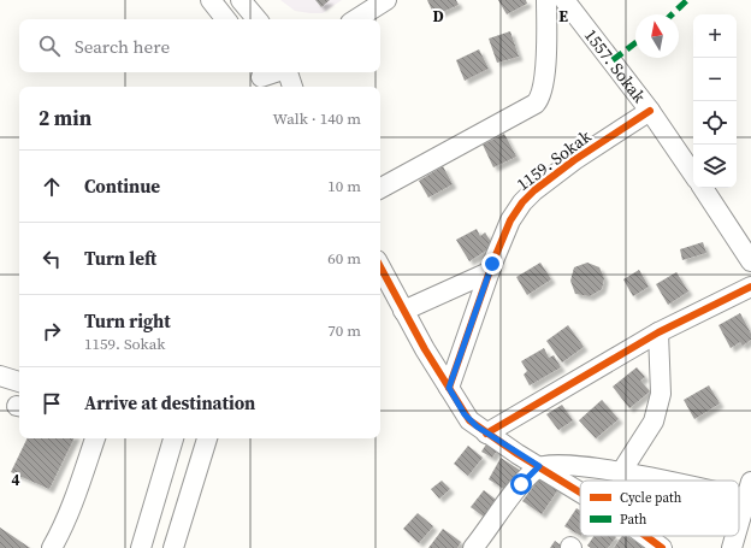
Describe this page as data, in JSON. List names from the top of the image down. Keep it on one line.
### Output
{"streets":{"street":["1557. Sokak","1159. Sokak"]},"crossings":[["1557. Sokak","1159. Sokak"]],"legend":["Cycle path","Path"],"north":"top","page":{"map_buttons":["+","−"],"search":"Search here","heading":["2 min","Walk · 140 m"],"list":[["Continue","10 m"],["Turn left","60 m"],["Turn right","1159. Sokak","70 m"],"Arrive at destination"]},"grid":{"columns":["D","E"],"rows":["4"]}}
